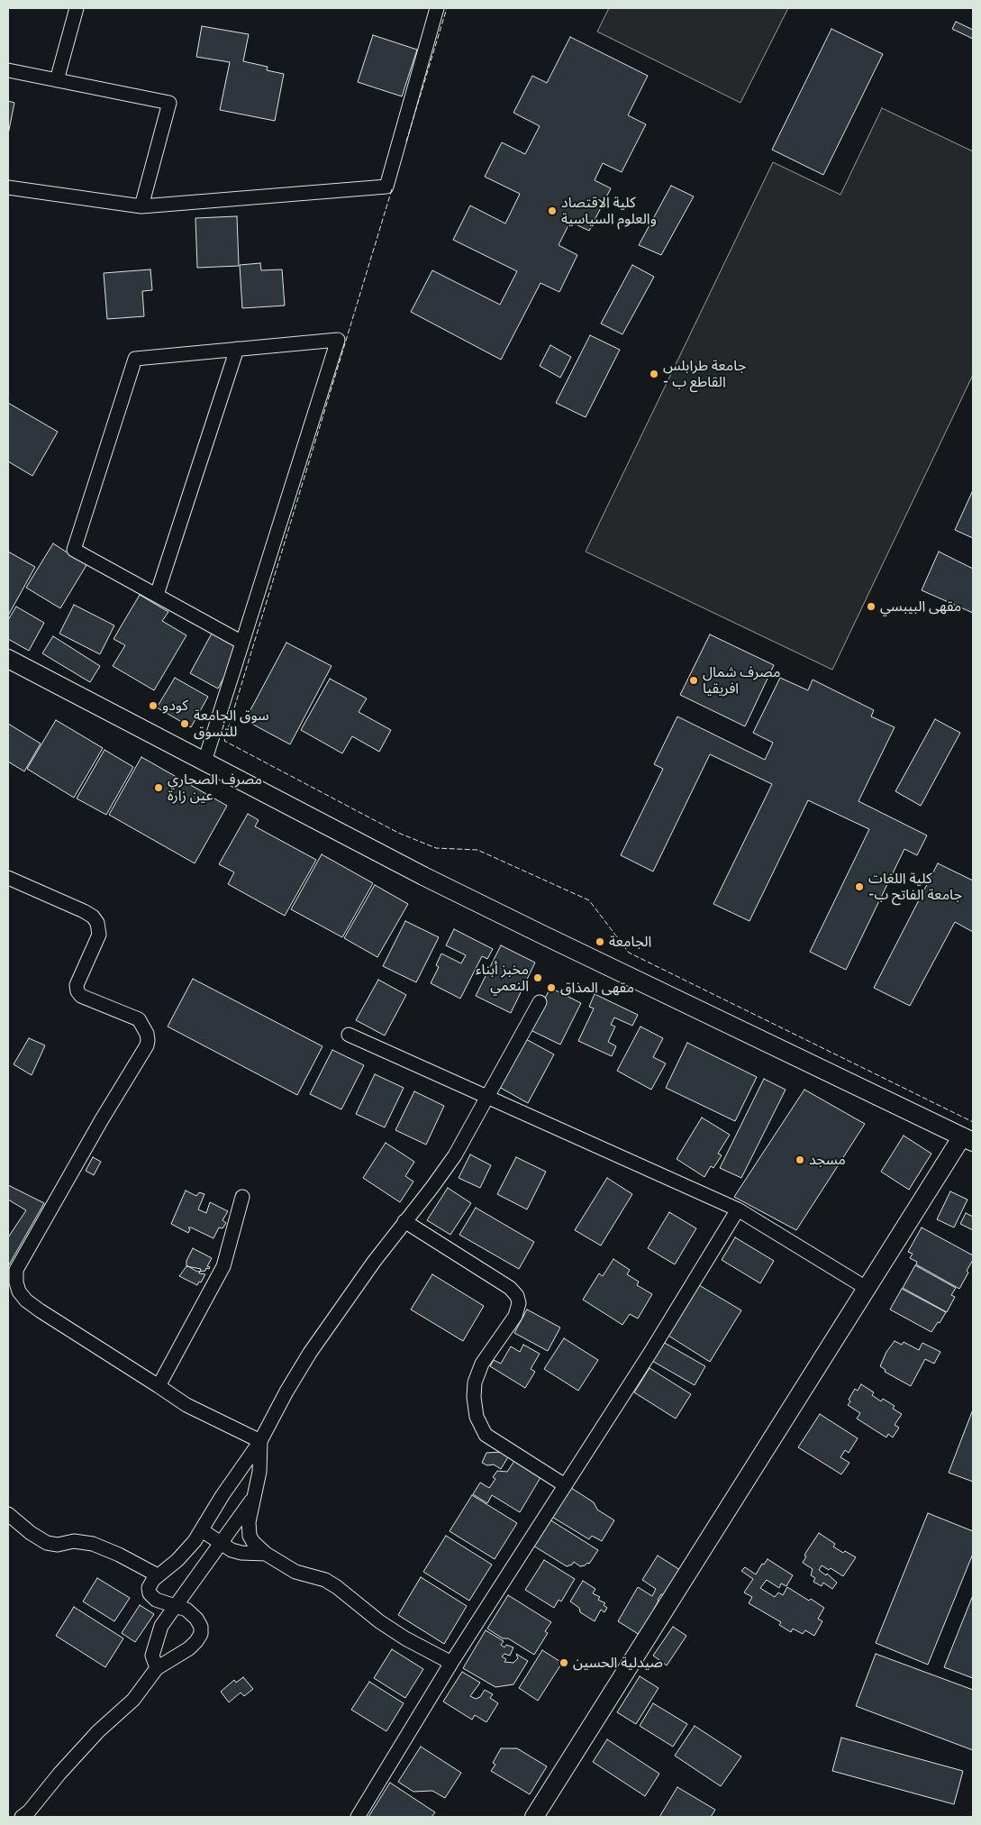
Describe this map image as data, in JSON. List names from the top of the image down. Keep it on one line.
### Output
{"places":["كلية الاقتصاد والعلوم السياسية","جامعة طرابلس - القاطع ب","مقهى البيبسي","مصرف شمال افريقيا","كودو","سوق الجامعة للتسوق","مصرف الصحاري عين زارة","كلية اللغات -جامعة الفاتح ب","الجامعة","مخبز أبناء النعمي","مقهى المذاق","مسجد","صيدلية الحسين"]}
